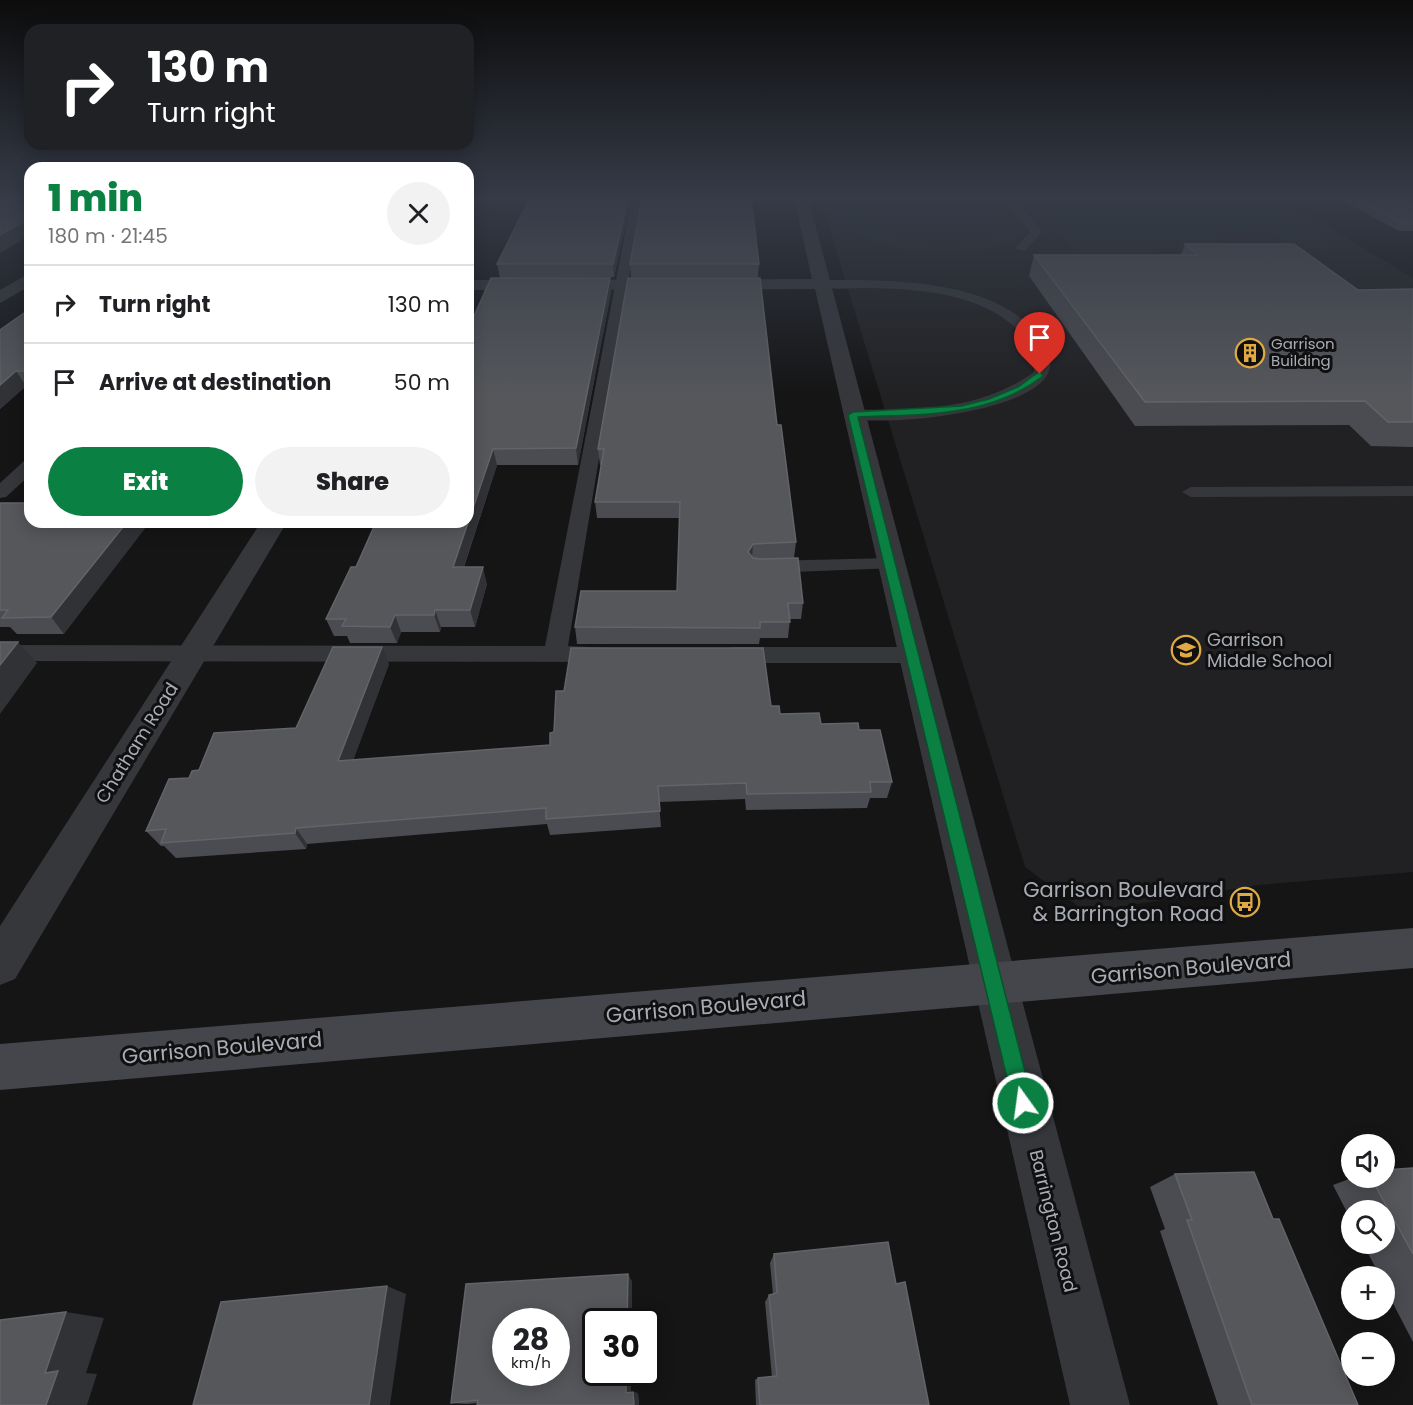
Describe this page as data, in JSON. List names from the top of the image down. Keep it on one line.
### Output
{"streets":{"main road":["Garrison Boulevard"],"street":["Chatham Road","Barrington Road"]},"crossings":[["Garrison Boulevard","Barrington Road"]],"places":{"building":["Garrison Building"],"school or university":["Garrison Middle School"],"bus stop":["Garrison Boulevard & Barrington Road"]},"page":{"turn":["130 m","Turn right"],"heading":["1 min","180 m · 21:45"],"list":[{"name":"Turn right","value":"130 m"},{"name":"Arrive at destination","value":"50 m"}],"buttons":["Exit","Share"],"map_buttons":["+","−"],"speed":"28 km/h","limit":"30"}}
